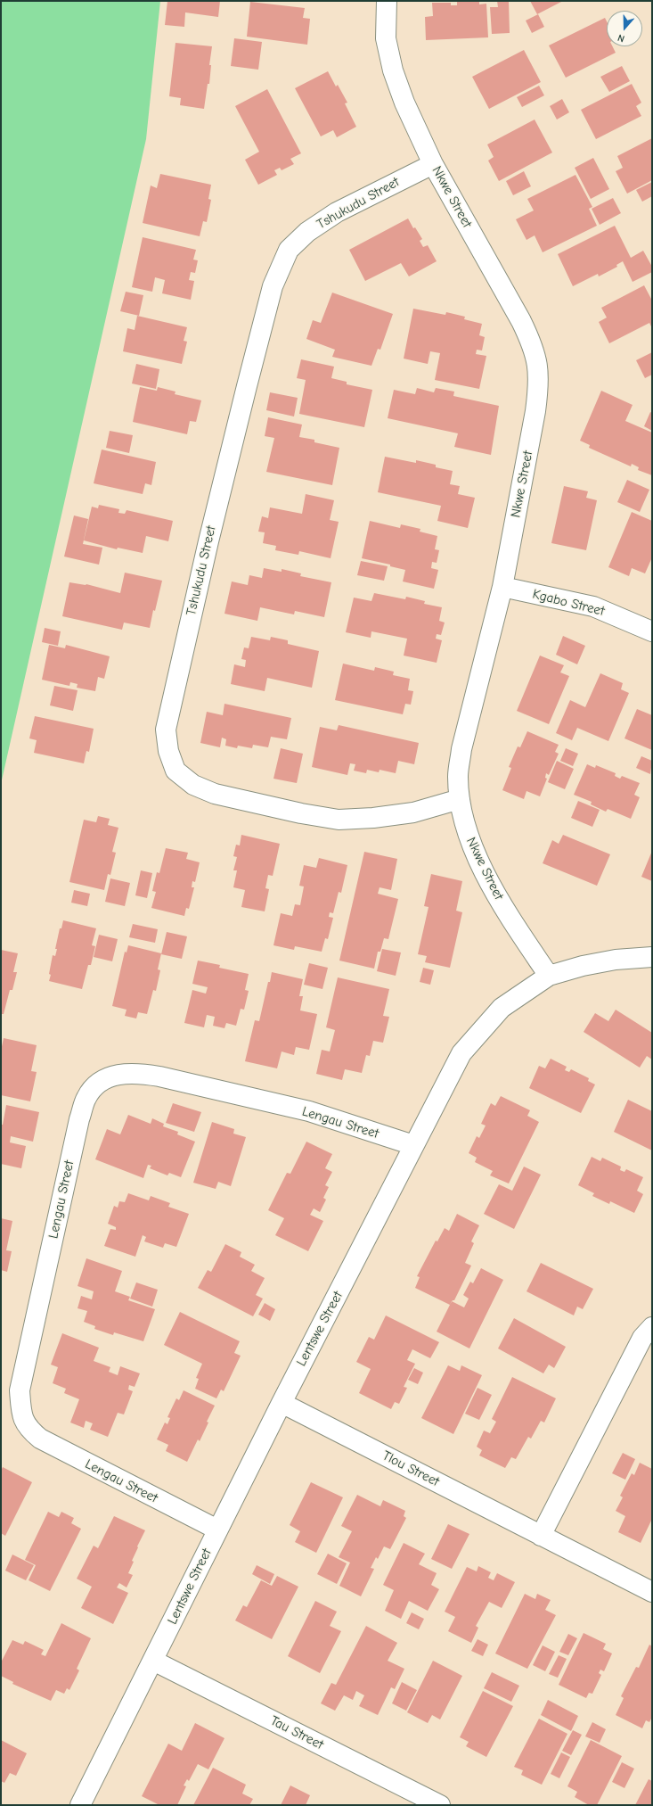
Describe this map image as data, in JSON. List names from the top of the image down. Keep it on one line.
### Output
{"streets":{"street":["Nkwe Street","Tshukudu Street","Kgabo Street","Lengau Street","Lentswe Street","Tlou Street","Tau Street"]},"crossings":[["Nkwe Street","Tshukudu Street"],["Nkwe Street","Kgabo Street"],["Nkwe Street","Lentswe Street"],["Lengau Street","Lentswe Street"],["Lentswe Street","Tlou Street"],["Lentswe Street","Tau Street"]],"north":"bottom"}
